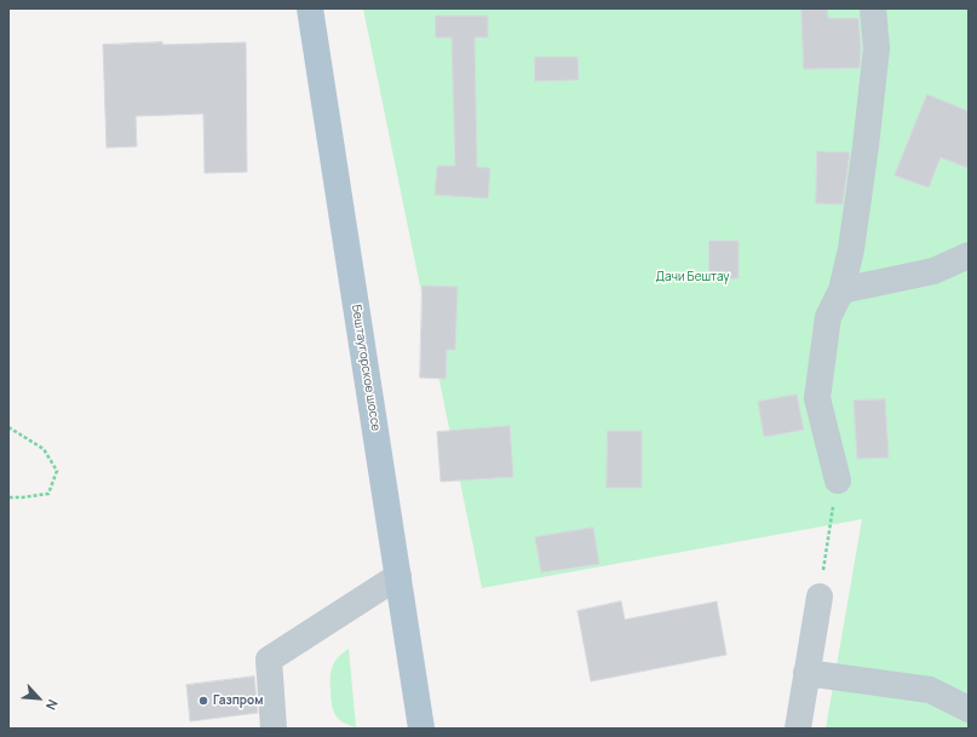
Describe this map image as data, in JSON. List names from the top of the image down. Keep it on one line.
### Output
{"streets":{"main road":["Бештаугорское шоссе"]},"parks":["Дачи Бештау"],"places":["Газпром"],"north":"bottom right"}
